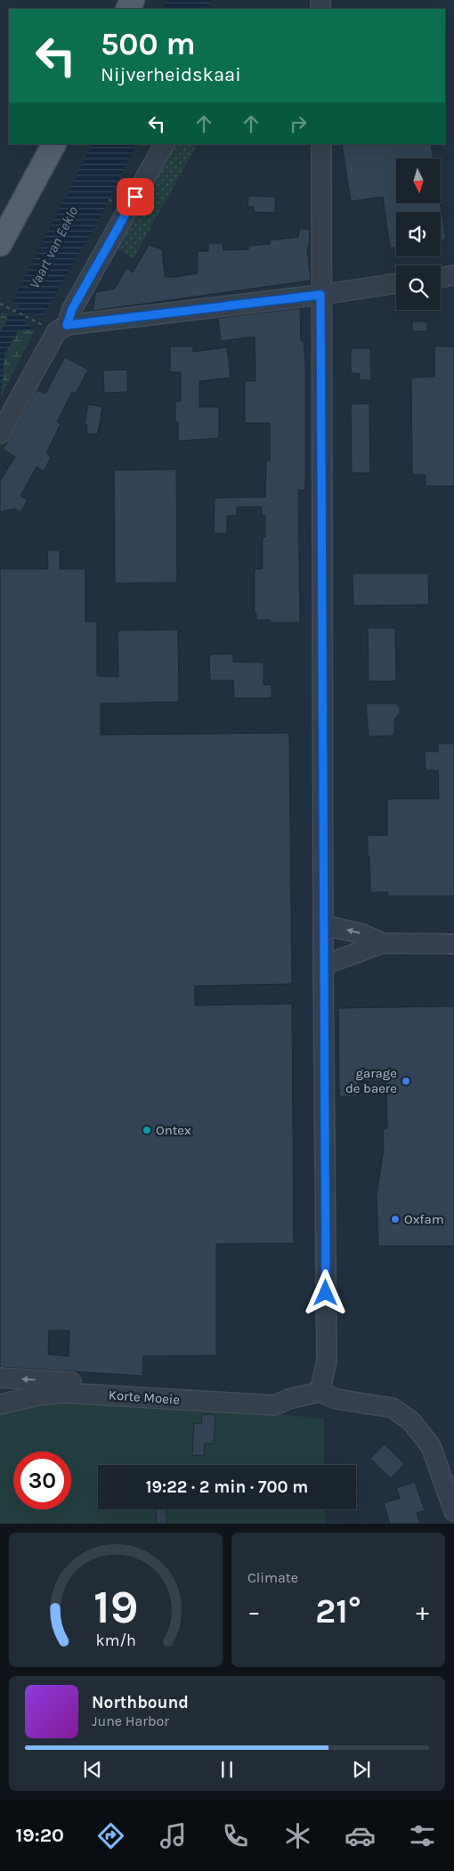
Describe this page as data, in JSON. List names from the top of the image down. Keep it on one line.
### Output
{"streets":{"street":["Korte Moeie"]},"water":["Vaart van Eeklo"],"places":["garage de baere","Ontex","Oxfam"],"north":"bottom","page":{"turn":["500 m","Nijverheidskaai"],"limit":"30","trip":"19:22 · 2 min · 700 m","tile":"Climate","heat":["−","21°","+"],"song":["Northbound","June Harbor"],"tabs":"19:20","gauge":["19","km/h"]}}
